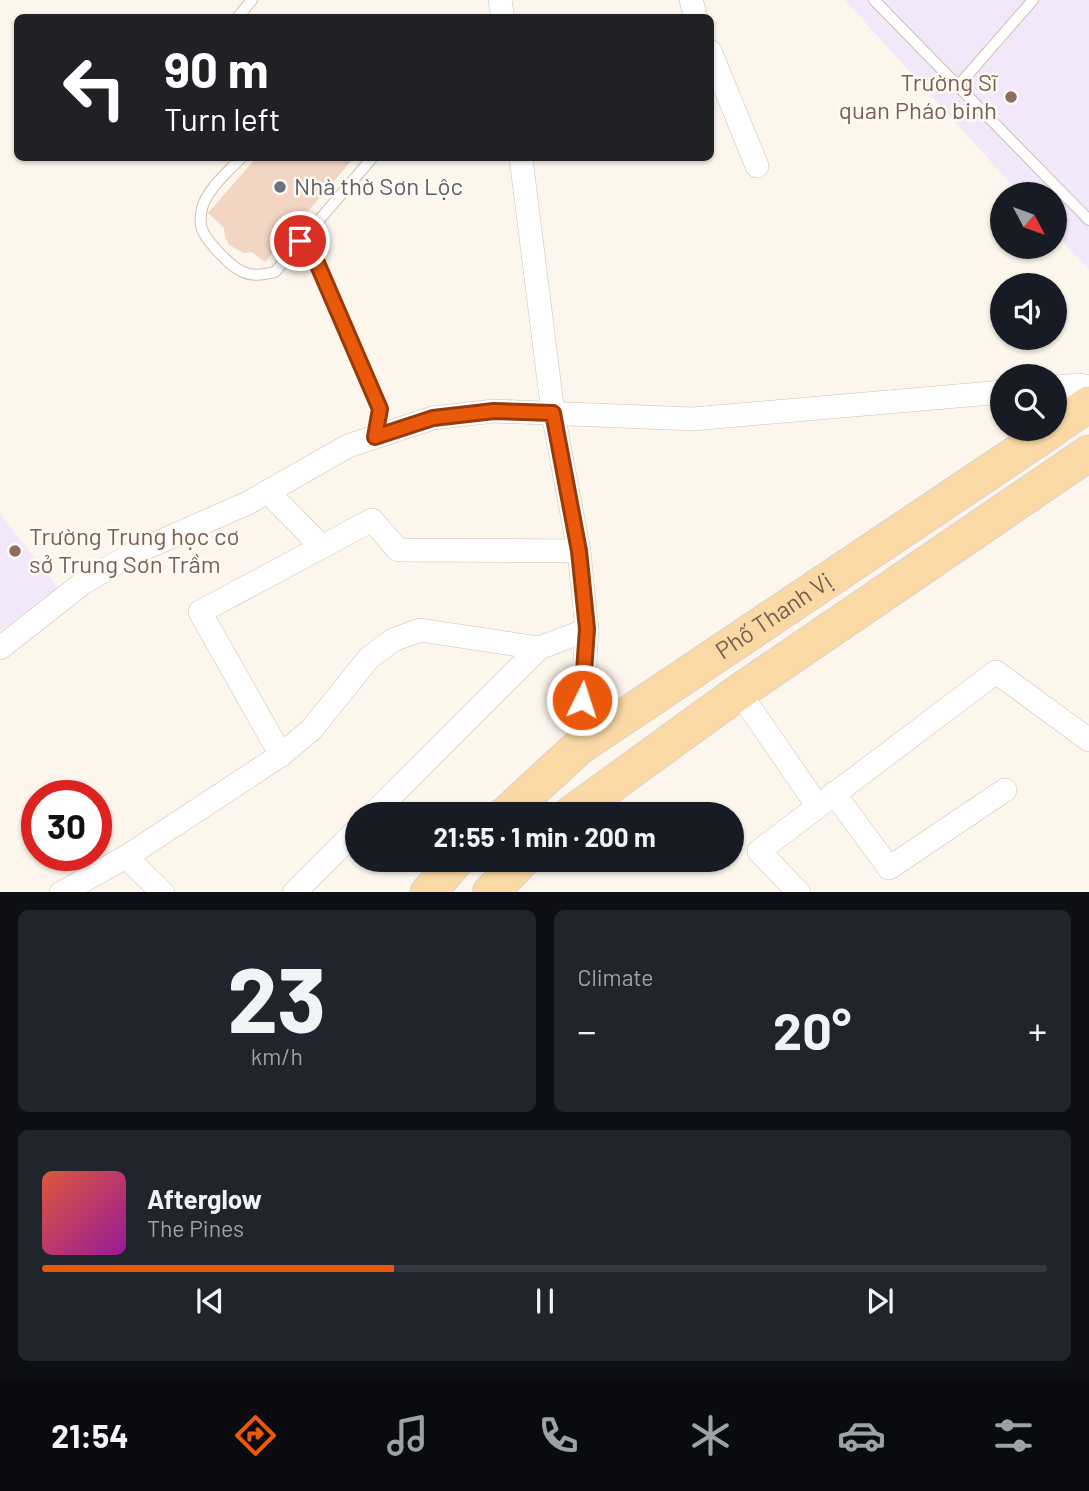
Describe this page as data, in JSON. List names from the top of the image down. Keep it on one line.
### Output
{"streets":{"main road":["Phố Thanh Vị"]},"places":["Trường Sĩ quan Pháo binh","Nhà thờ Sơn Lộc","Trường Trung học cơ sở Trung Sơn Trầm"],"north":"bottom right","page":{"turn":["90 m","Turn left"],"limit":"30","trip":"21:55 · 1 min · 200 m","tile":[["23","km/h"],"Climate"],"heat":["−","20°","+"],"song":["Afterglow","The Pines"],"tabs":"21:54"}}
